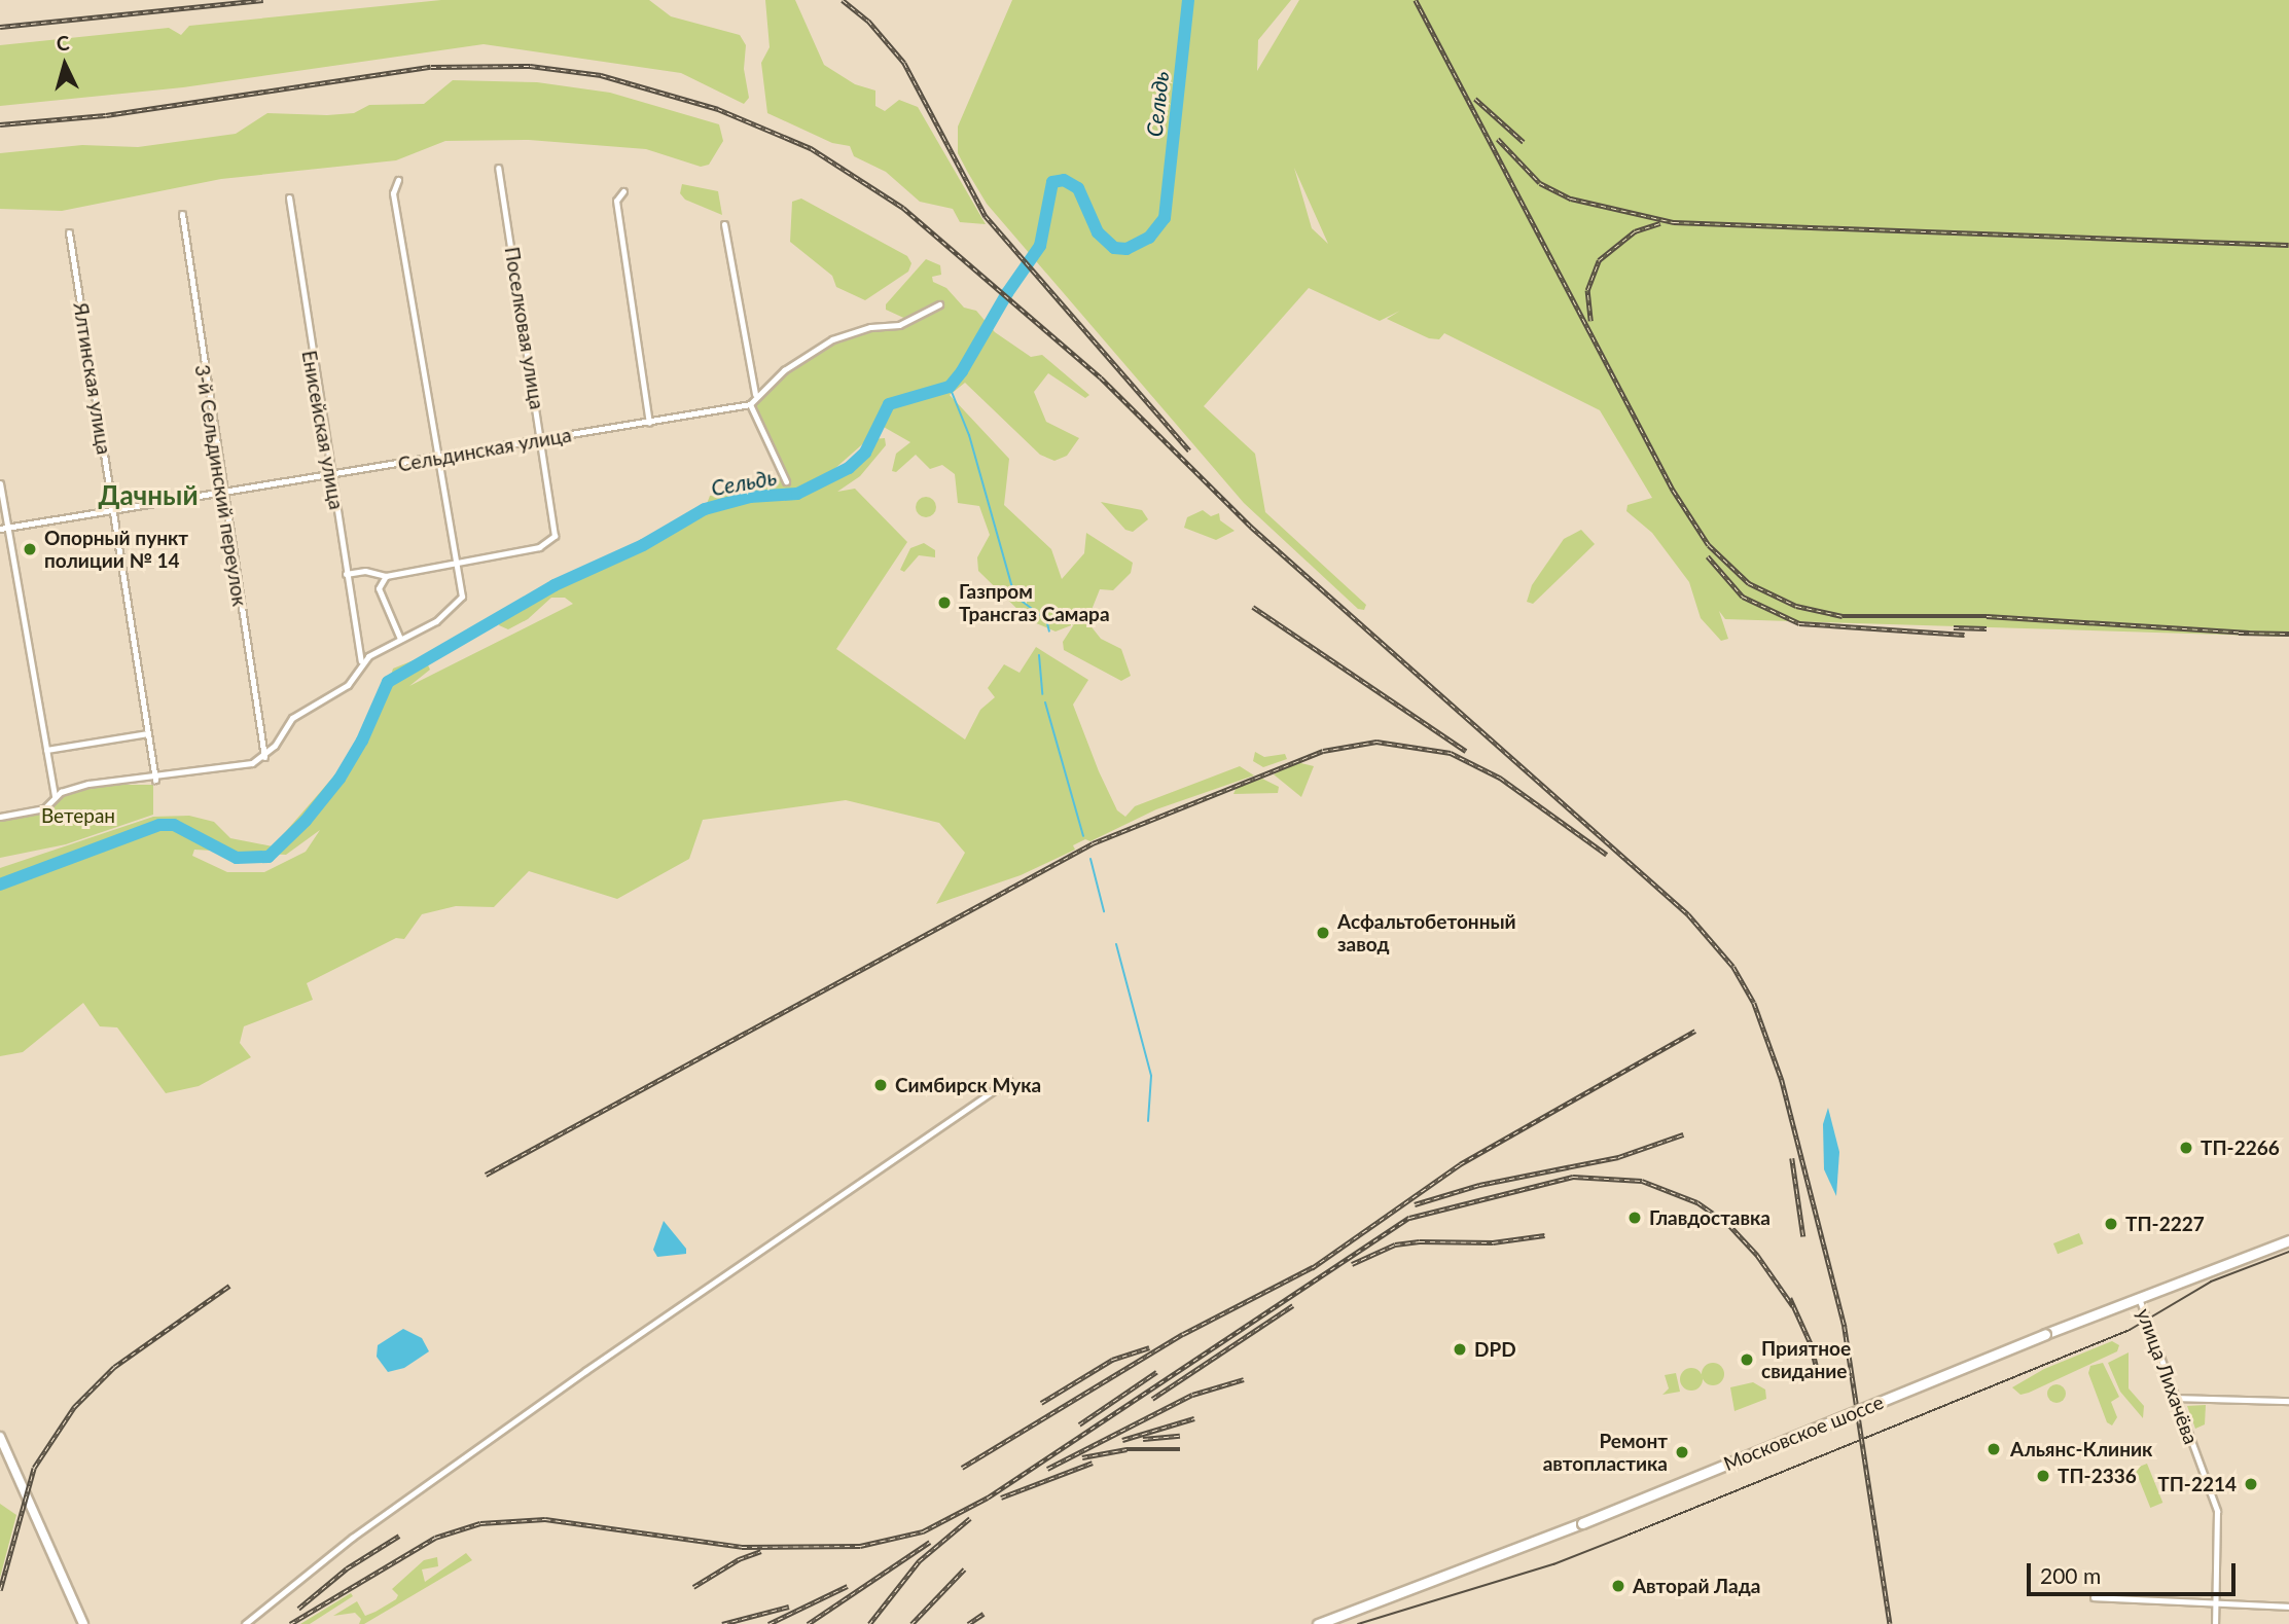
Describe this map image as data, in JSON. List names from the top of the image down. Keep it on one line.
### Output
{"streets":{"main road":["Московское шоссе"],"street":["Поселковая улица","Ялтинская улица","Енисейская улица","Сельдинская улица","3-й Сельдинский переулок","улица Лихачёва"]},"crossings":[["Поселковая улица","Сельдинская улица"],["Ялтинская улица","Сельдинская улица"],["Енисейская улица","Сельдинская улица"],["Сельдинская улица","3-й Сельдинский переулок"],["улица Лихачёва","Московское шоссе"]],"districts":["Дачный"],"water":["Сельдь"],"parks":["Ветеран"],"places":["Опорный пункт полиции № 14","Газпром Трансгаз Самара","Асфальтобетонный завод","Симбирск Мука","ТП-2266","Главдоставка","ТП-2227","DPD","Приятное свидание","Альянс-Клиник","Ремонт автопластика","ТП-2336","ТП-2214","Авторай Лада"],"scale_bar":"200 m","north":"top"}
